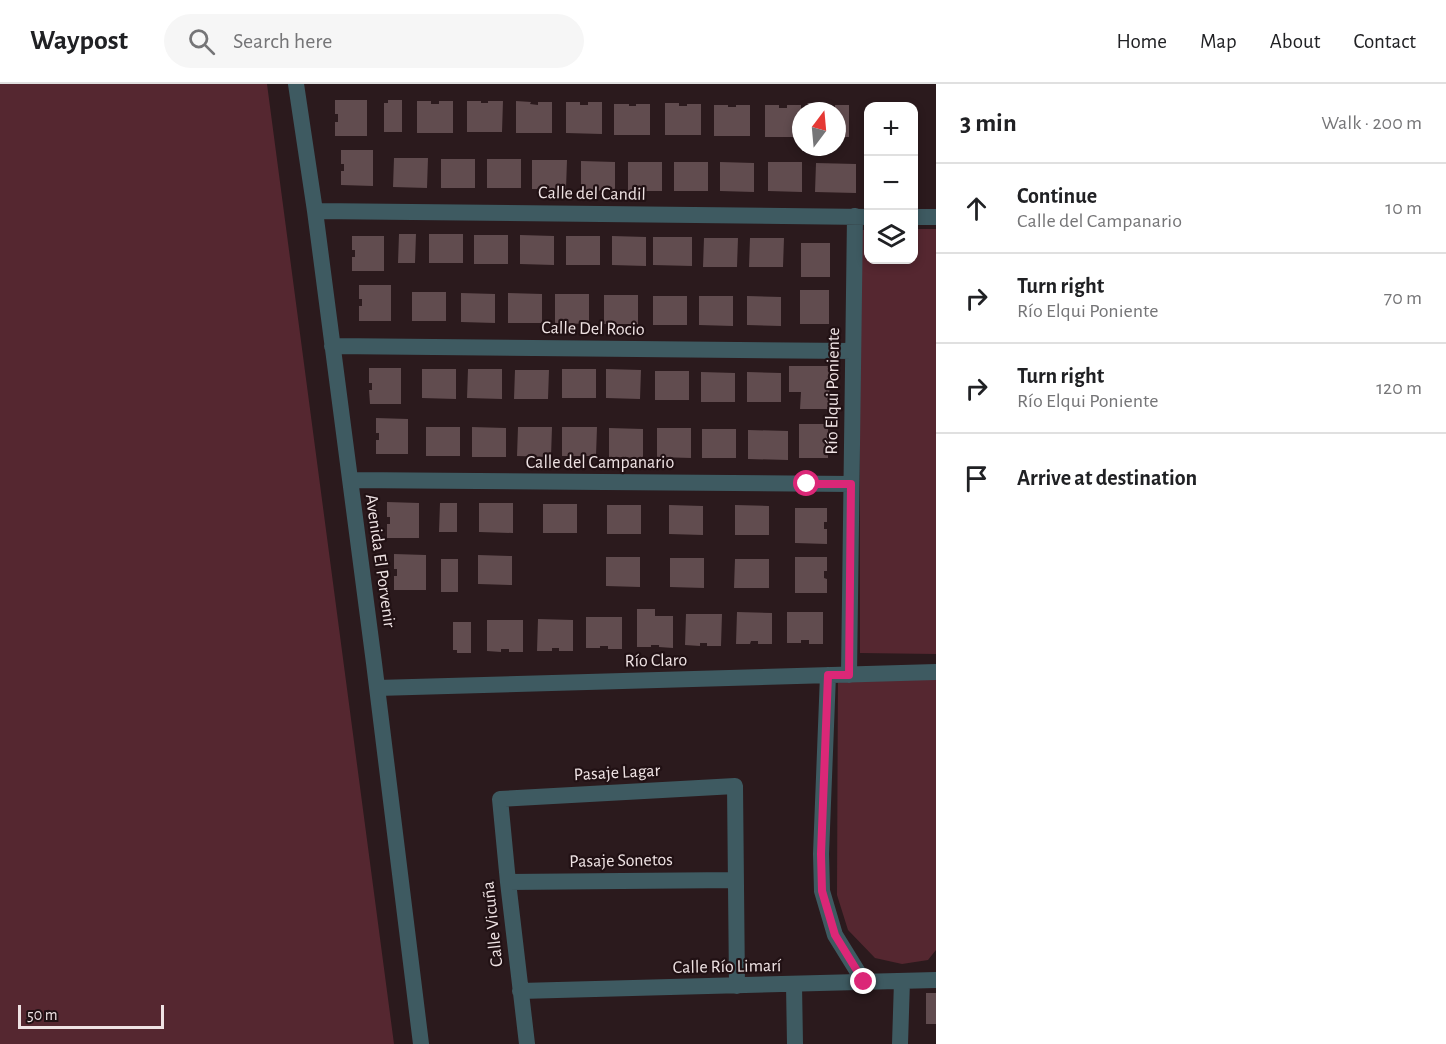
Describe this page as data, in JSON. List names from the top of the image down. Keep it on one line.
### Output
{"streets":{"street":["Calle del Candil","Calle Del Rocio","Río Elqui Poniente","Calle del Campanario","Avenida El Porvenir","Río Claro","Pasaje Lagar","Pasaje Sonetos","Calle Vicuña","Calle Río Limarí"]},"crossings":[["Calle del Candil","Río Elqui Poniente"],["Calle del Candil","Avenida El Porvenir"],["Calle Del Rocio","Río Elqui Poniente"],["Calle Del Rocio","Avenida El Porvenir"],["Río Elqui Poniente","Calle del Campanario"],["Río Elqui Poniente","Río Claro"],["Calle del Campanario","Avenida El Porvenir"],["Avenida El Porvenir","Río Claro"],["Pasaje Lagar","Pasaje Sonetos"],["Pasaje Lagar","Calle Vicuña"],["Pasaje Sonetos","Calle Vicuña"],["Calle Vicuña","Calle Río Limarí"]],"scale_bar":"50 m","north":"top","page":{"header":"Waypost","search":"Search here","nav":["Home","Map","About","Contact"],"heading":["3 min","Walk · 200 m"],"map_buttons":["+","−"],"list":[["Continue","Calle del Campanario","10 m"],["Turn right","Río Elqui Poniente","70 m"],["Turn right","Río Elqui Poniente","120 m"],"Arrive at destination"],"scale":"50 m"}}
